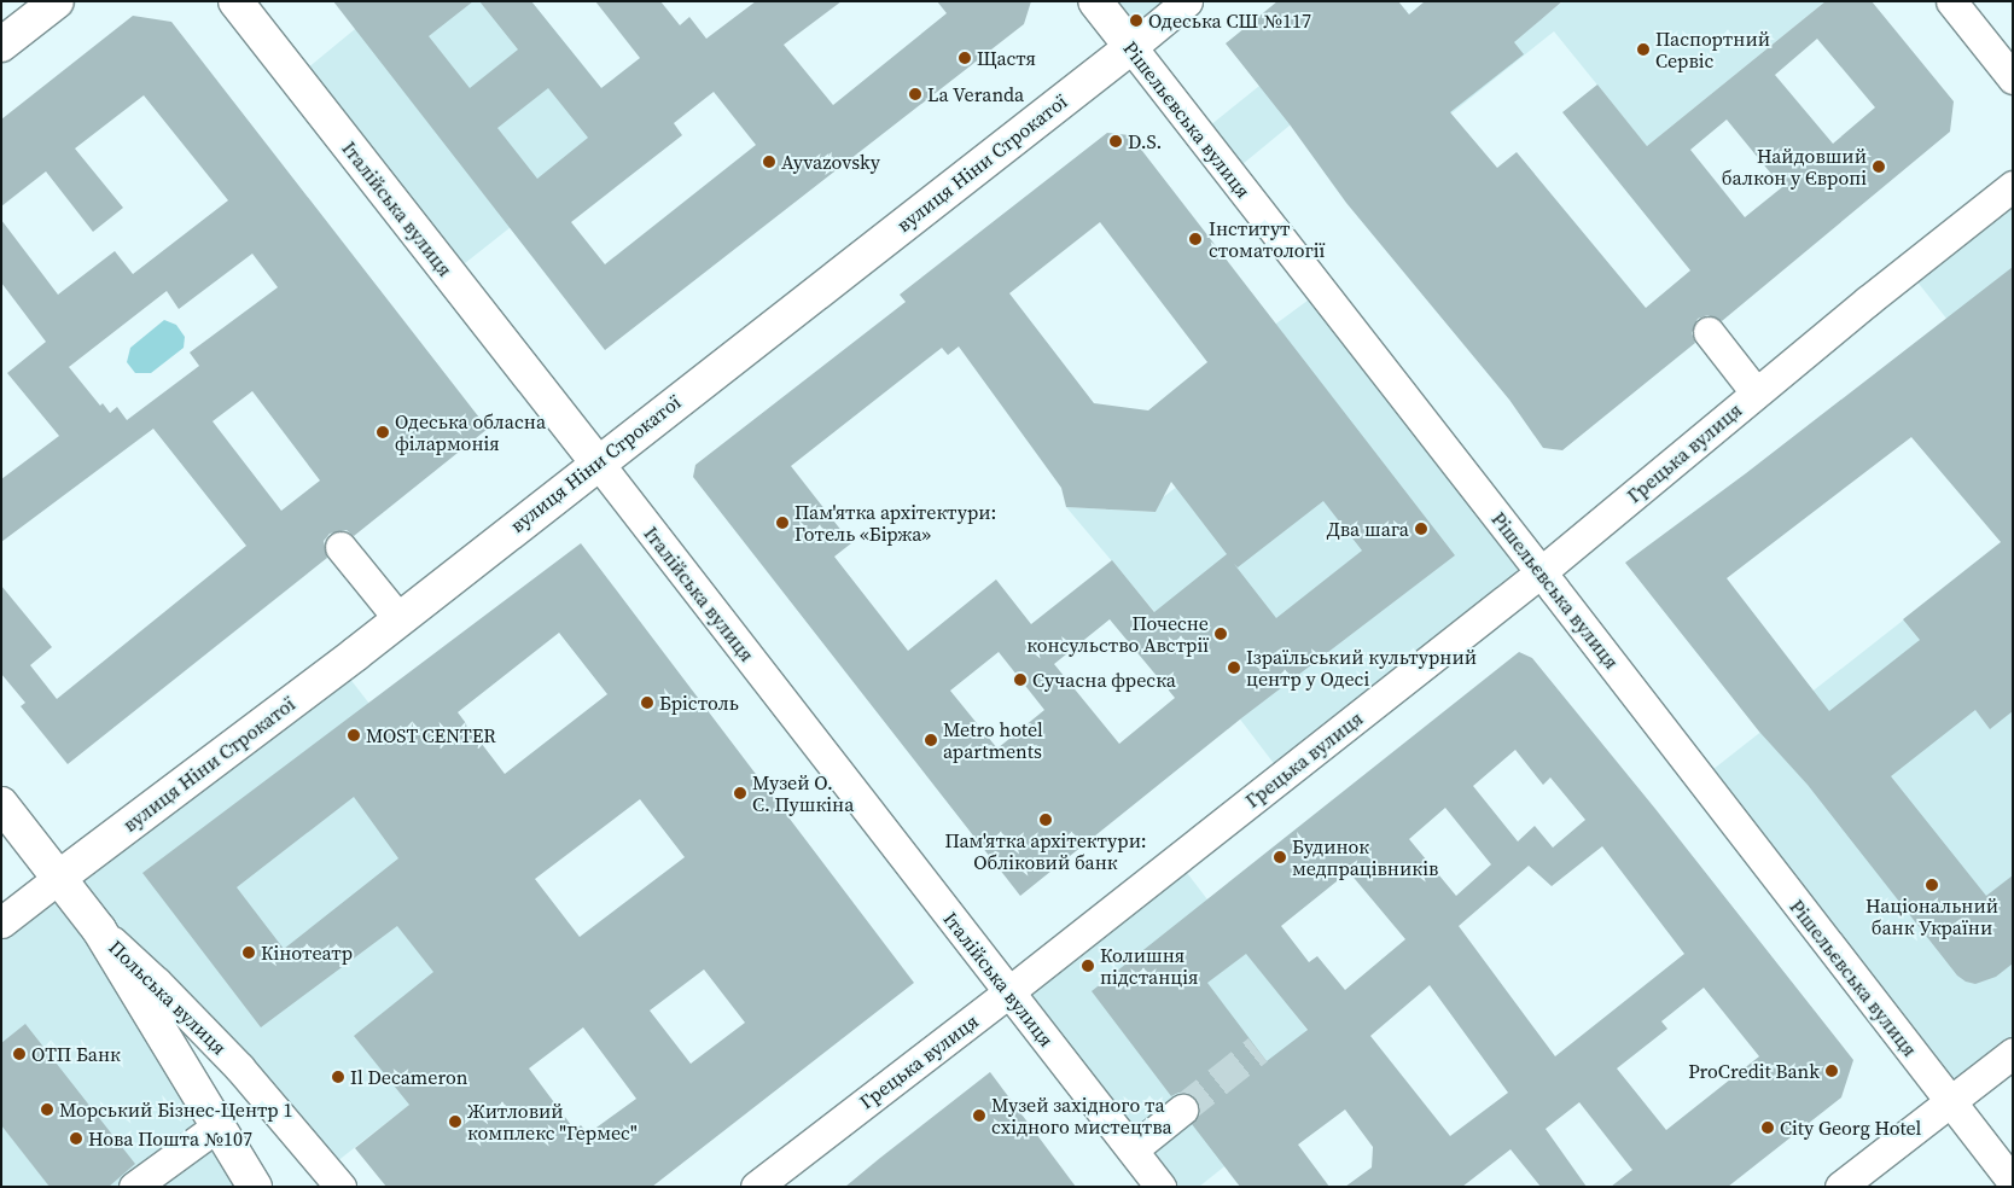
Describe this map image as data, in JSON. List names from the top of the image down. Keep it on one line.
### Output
{"streets":{"main road":["Рішельєвська вулиця","вулиця Ніни Строкатої","Італійська вулиця","Польська вулиця"],"street":["Грецька вулиця"]},"crossings":[["Рішельєвська вулиця","вулиця Ніни Строкатої"],["Рішельєвська вулиця","Грецька вулиця"],["вулиця Ніни Строкатої","Італійська вулиця"],["вулиця Ніни Строкатої","Польська вулиця"],["Італійська вулиця","Грецька вулиця"]],"places":["Одеська СШ №117","Паспортний Сервіс","Щастя","La Veranda","D.S.","Ayvazovsky","Найдовший балкон у Європі","Інститут стоматології","Одеська обласна філармонія","Пам'ятка архітектури: Готель «Біржа»","Два шага","Почесне консульство Австрії","Ізраїльський культурний центр у Одесі","Сучасна фреска","Брістоль","MOST CENTER","Metro hotel apartments","Музей О. С. Пушкіна","Пам'ятка архітектури: Обліковий банк","Будинок медпрацівників","Національний банк України","Кінотеатр","Колишня підстанція","ОТП Банк","ProCredit Bank","Il Decameron","Морський Бізнес-Центр 1","Музей західного та східного мистецтва","Житловий комплекс \"Гермес\"","City Georg Hotel","Нова Пошта №107"]}
